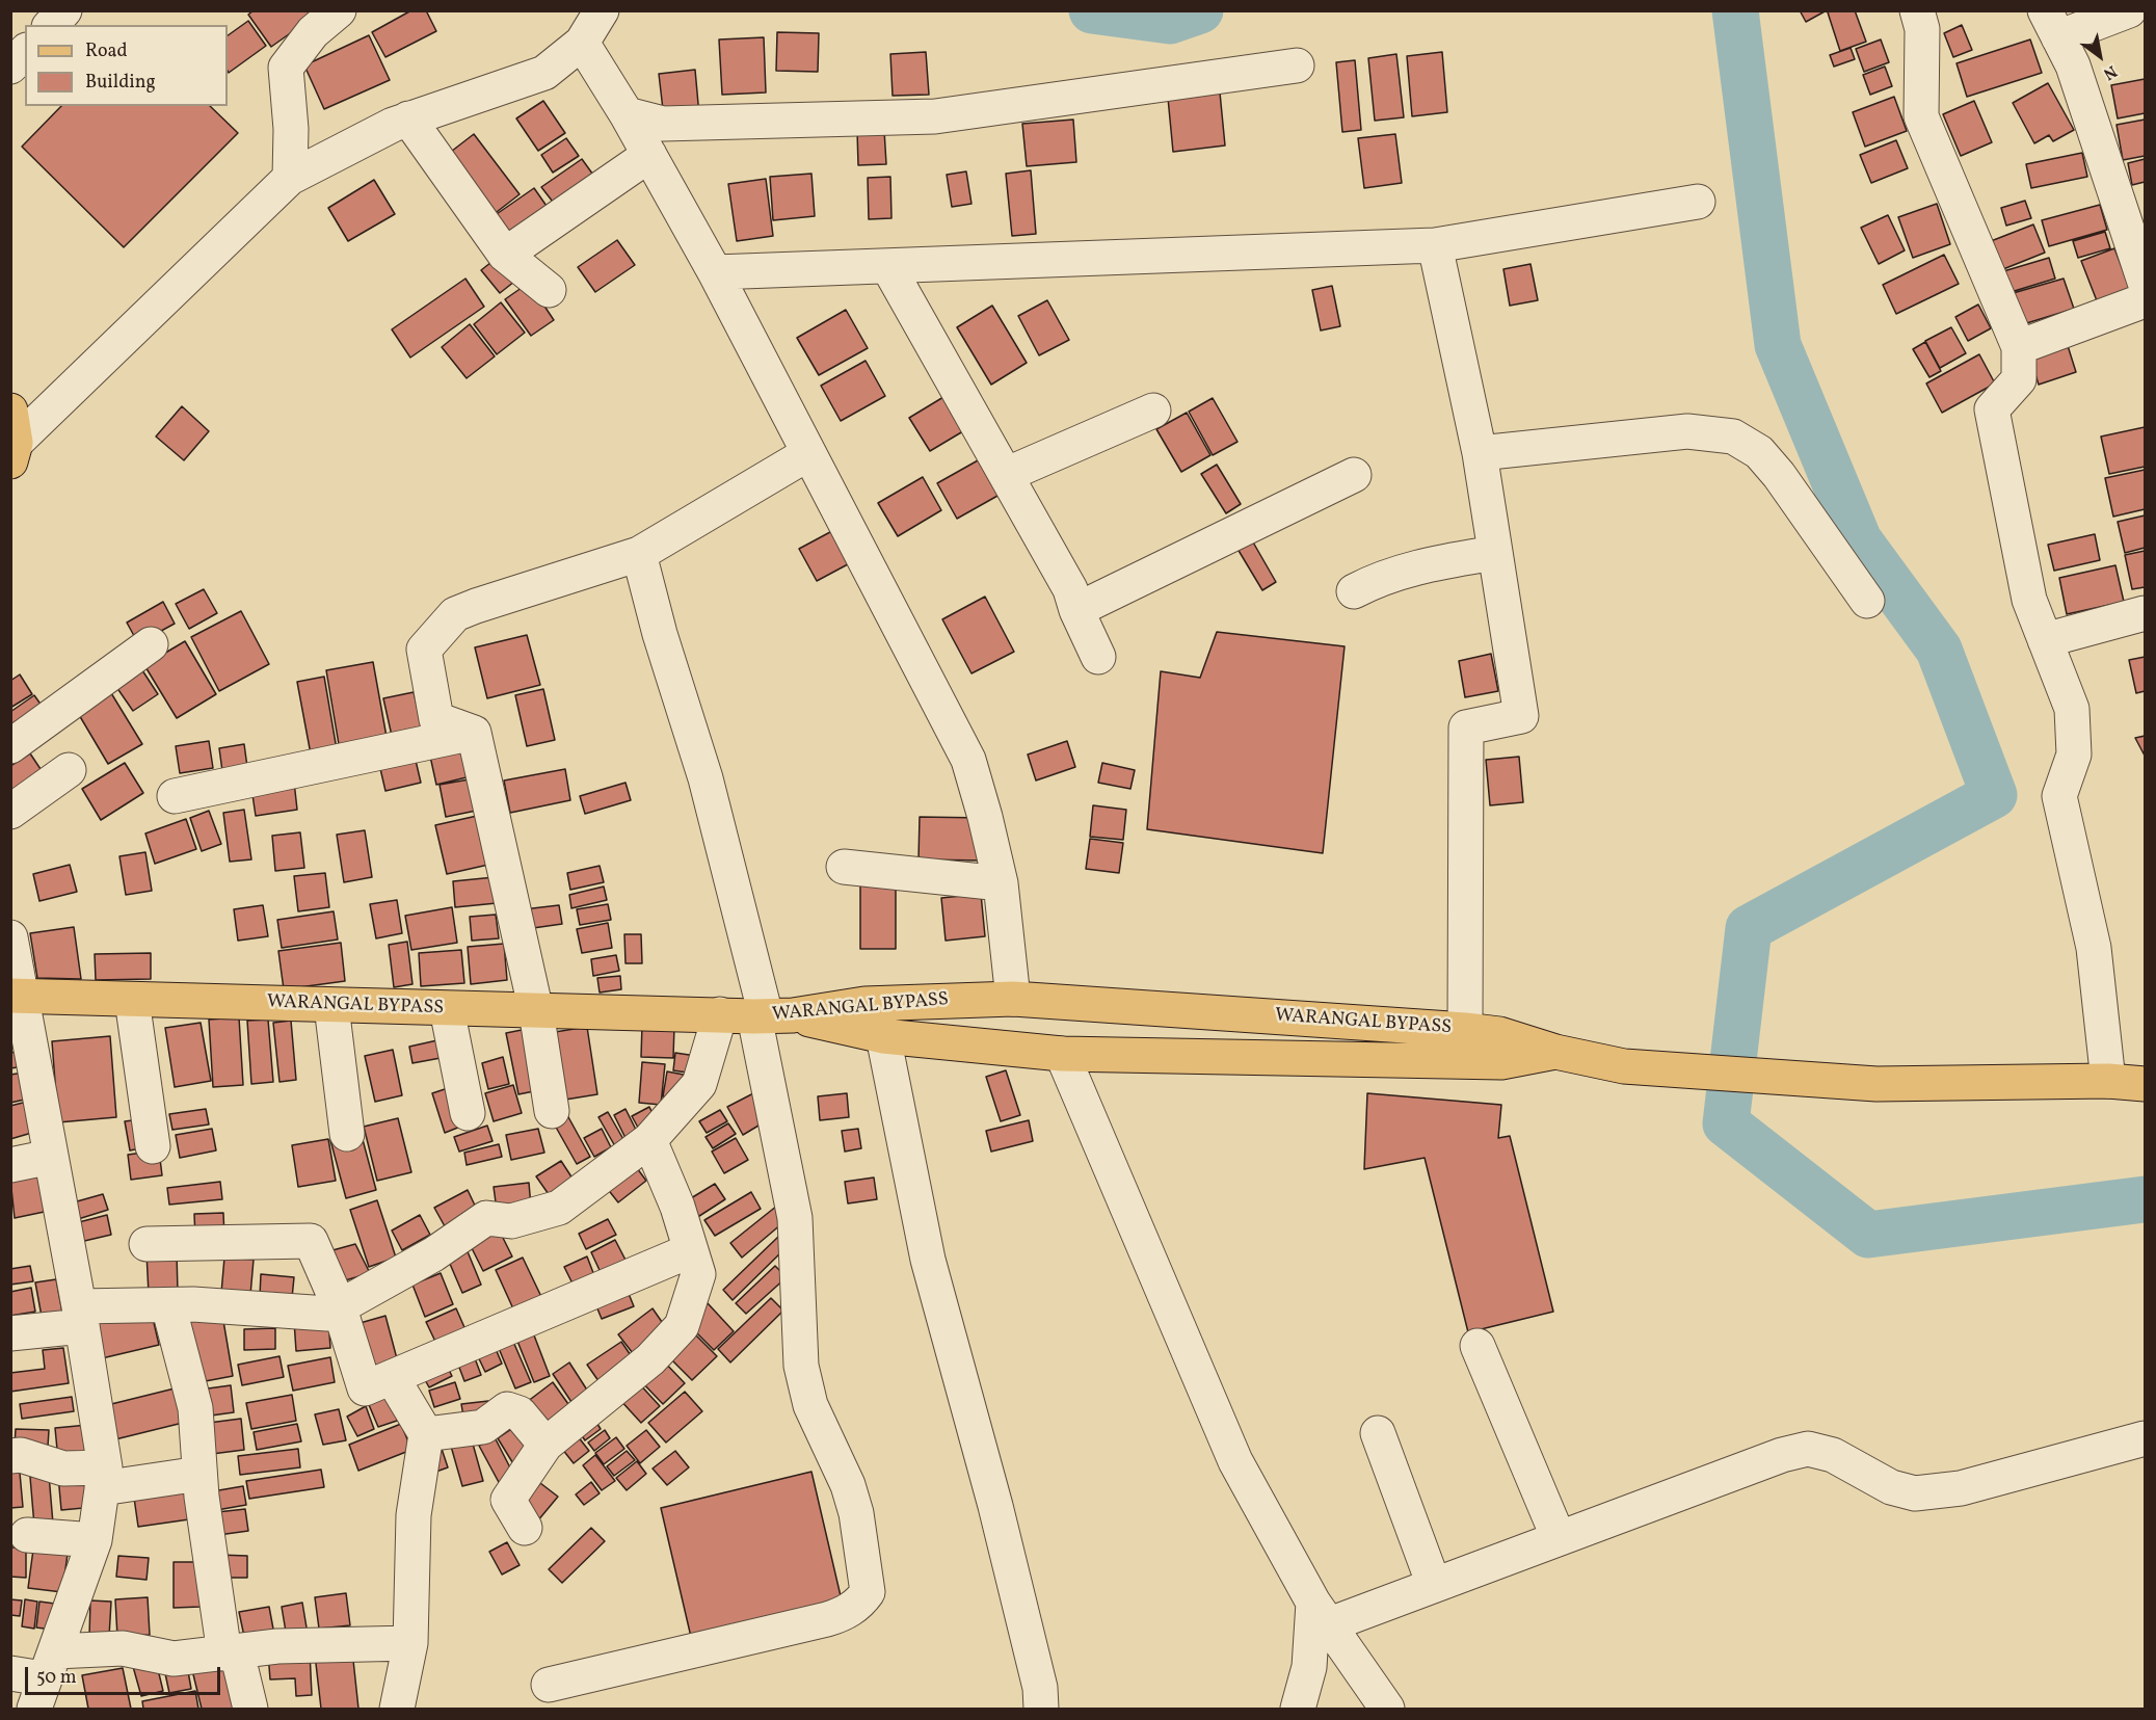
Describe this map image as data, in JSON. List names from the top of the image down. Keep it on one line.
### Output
{"streets":{"main road":["WARANGAL BYPASS"]},"legend":["Road","Building"],"scale_bar":"50 m","north":"bottom right"}
